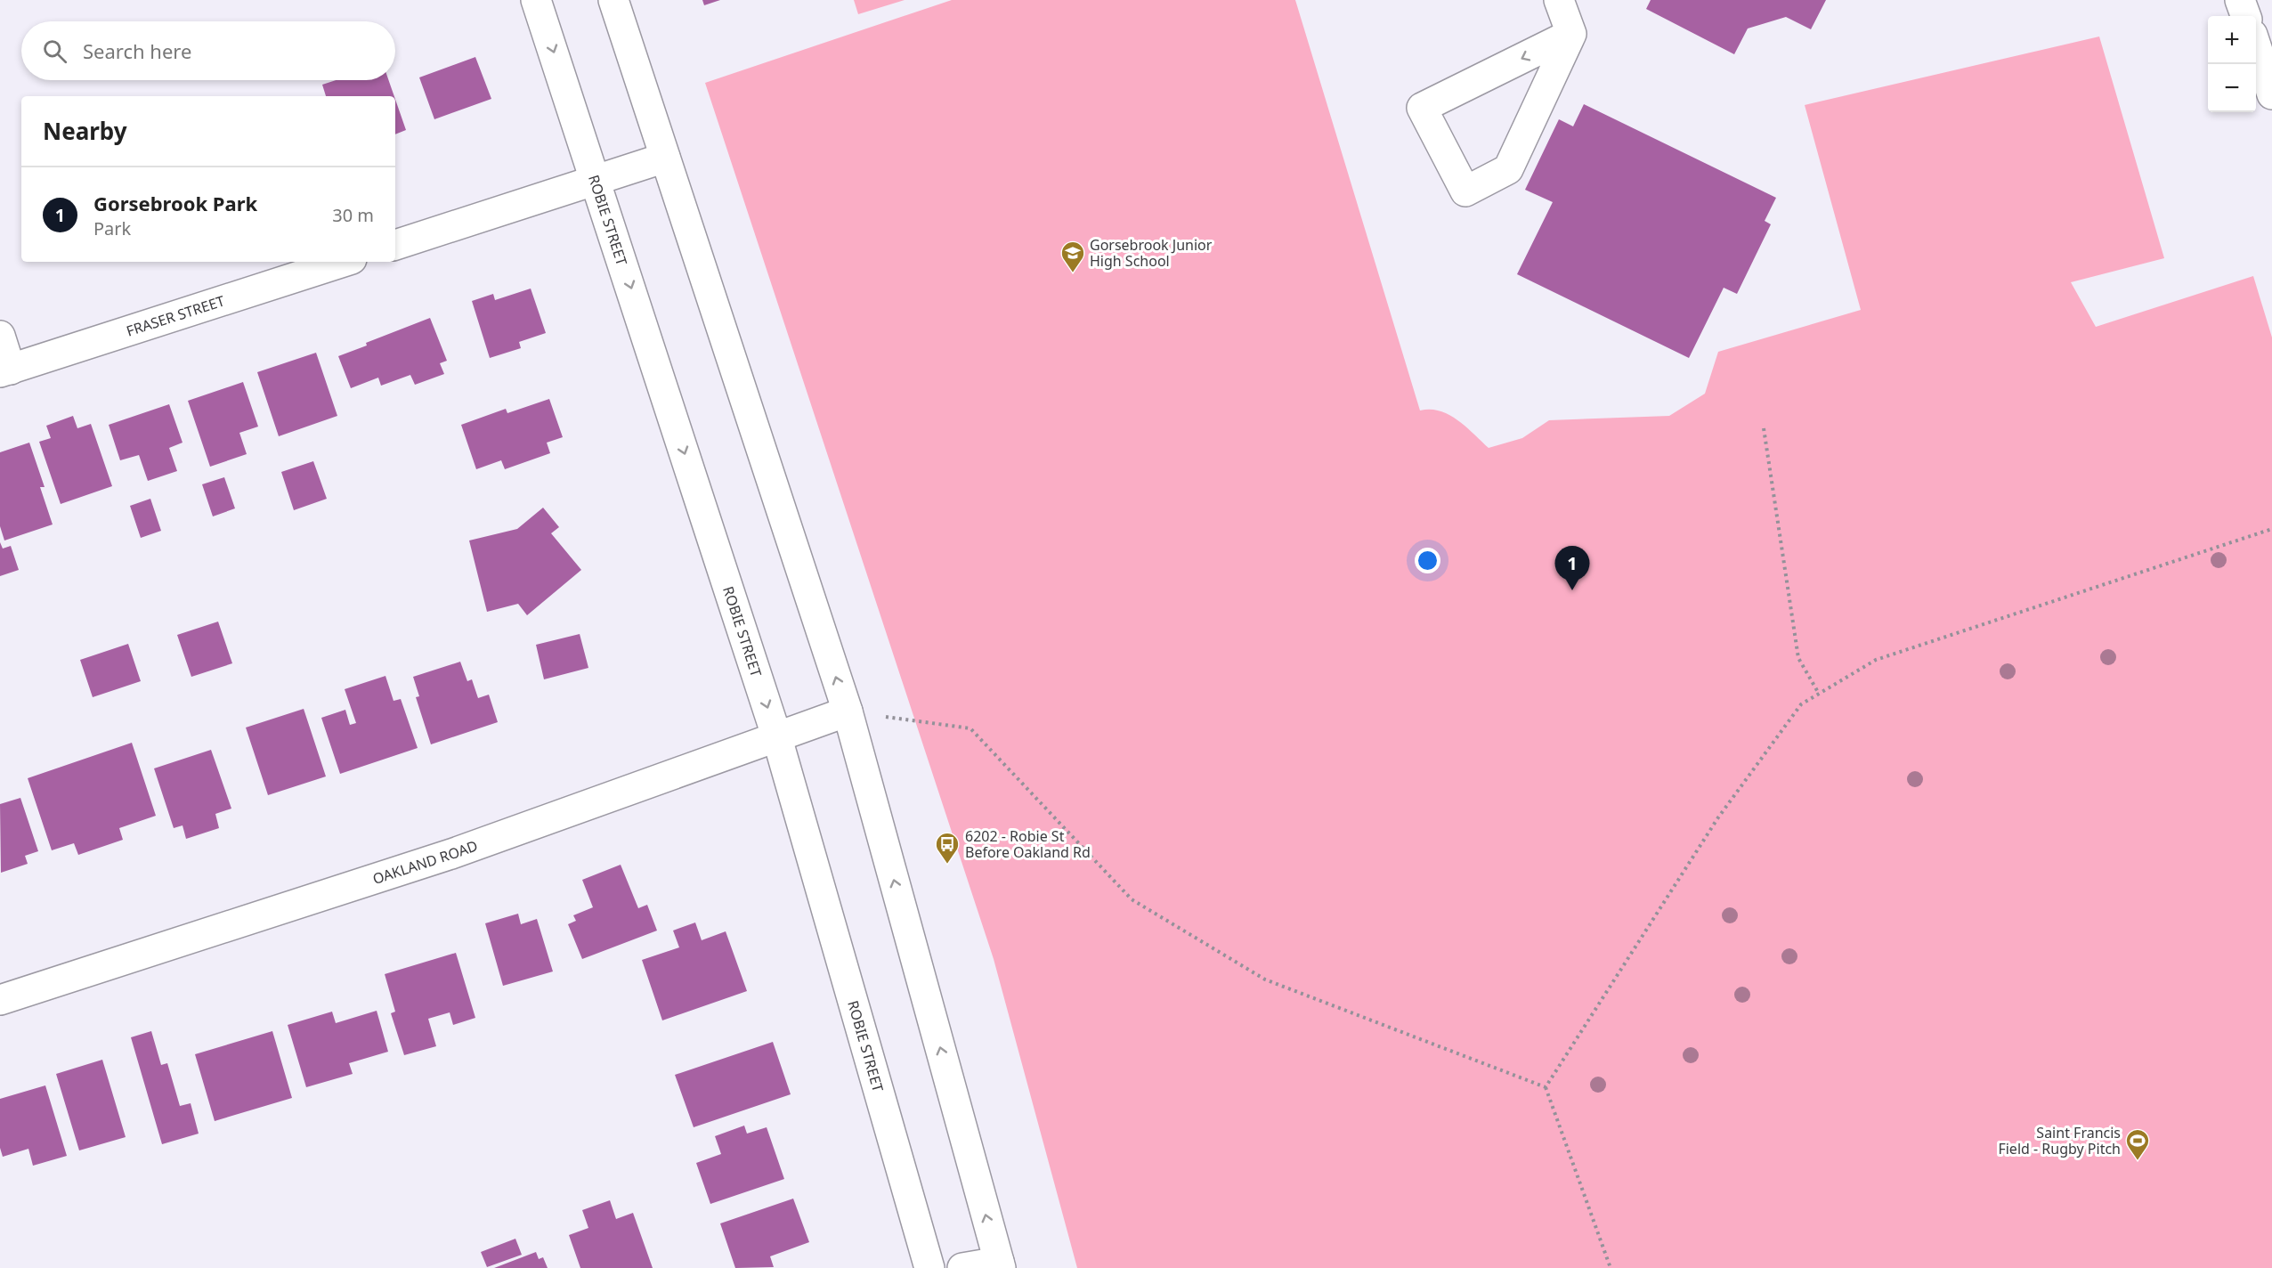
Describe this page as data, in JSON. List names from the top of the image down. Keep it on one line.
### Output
{"streets":{"main road":["ROBIE STREET","FRASER STREET","OAKLAND ROAD"]},"crossings":[["ROBIE STREET","OAKLAND ROAD"]],"places":{"school or university":["Gorsebrook Junior High School"],"bus stop":["6202 - Robie St Before Oakland Rd"],"sports":["Saint Francis Field - Rugby Pitch"]},"page":{"map_buttons":["+","−"],"search":"Search here","heading":"Nearby","list":[{"mark":"1","name":"Gorsebrook Park","note":"Park","value":"30 m"}],"pins":"1"}}
